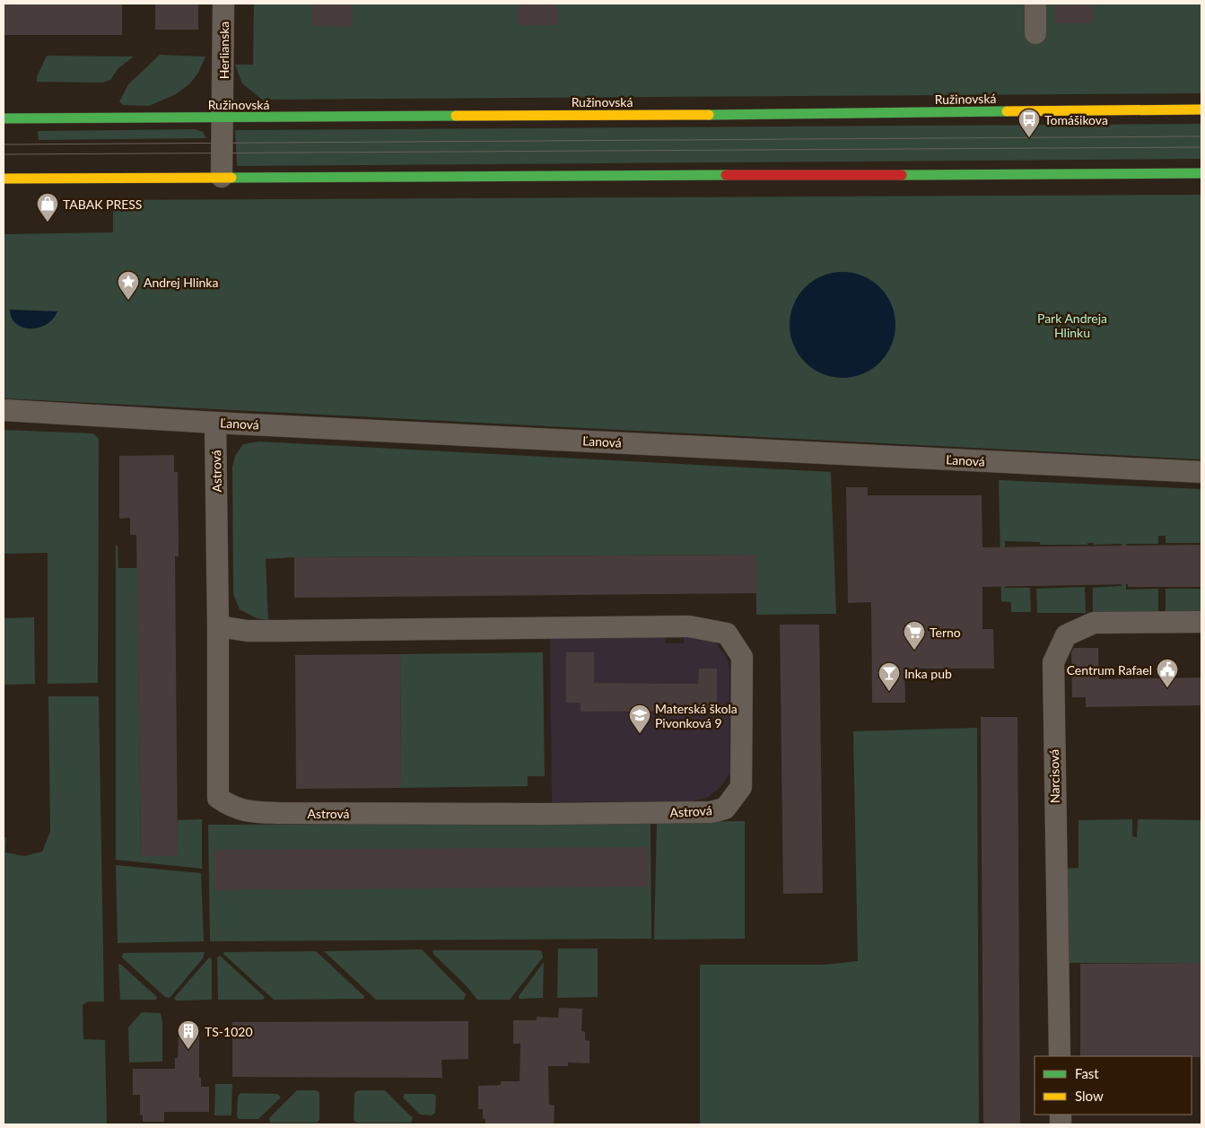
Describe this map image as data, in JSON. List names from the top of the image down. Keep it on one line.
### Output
{"streets":{"street":["Herlianska","Ružinovská","Ľanová","Astrová","Narcisová"]},"crossings":[["Herlianska","Ružinovská"],["Ľanová","Astrová"]],"parks":["Park Andreja Hlinku"],"places":{"bus stop":["Tomášikova"],"shop":["TABAK PRESS"],"place":["Andrej Hlinka"],"supermarket":["Terno"],"public building":["Centrum Rafael"],"bar":["Inka pub"],"school or university":["Materská škola Pivonková 9"],"building":["TS-1020"]},"legend":["Fast","Slow"]}
